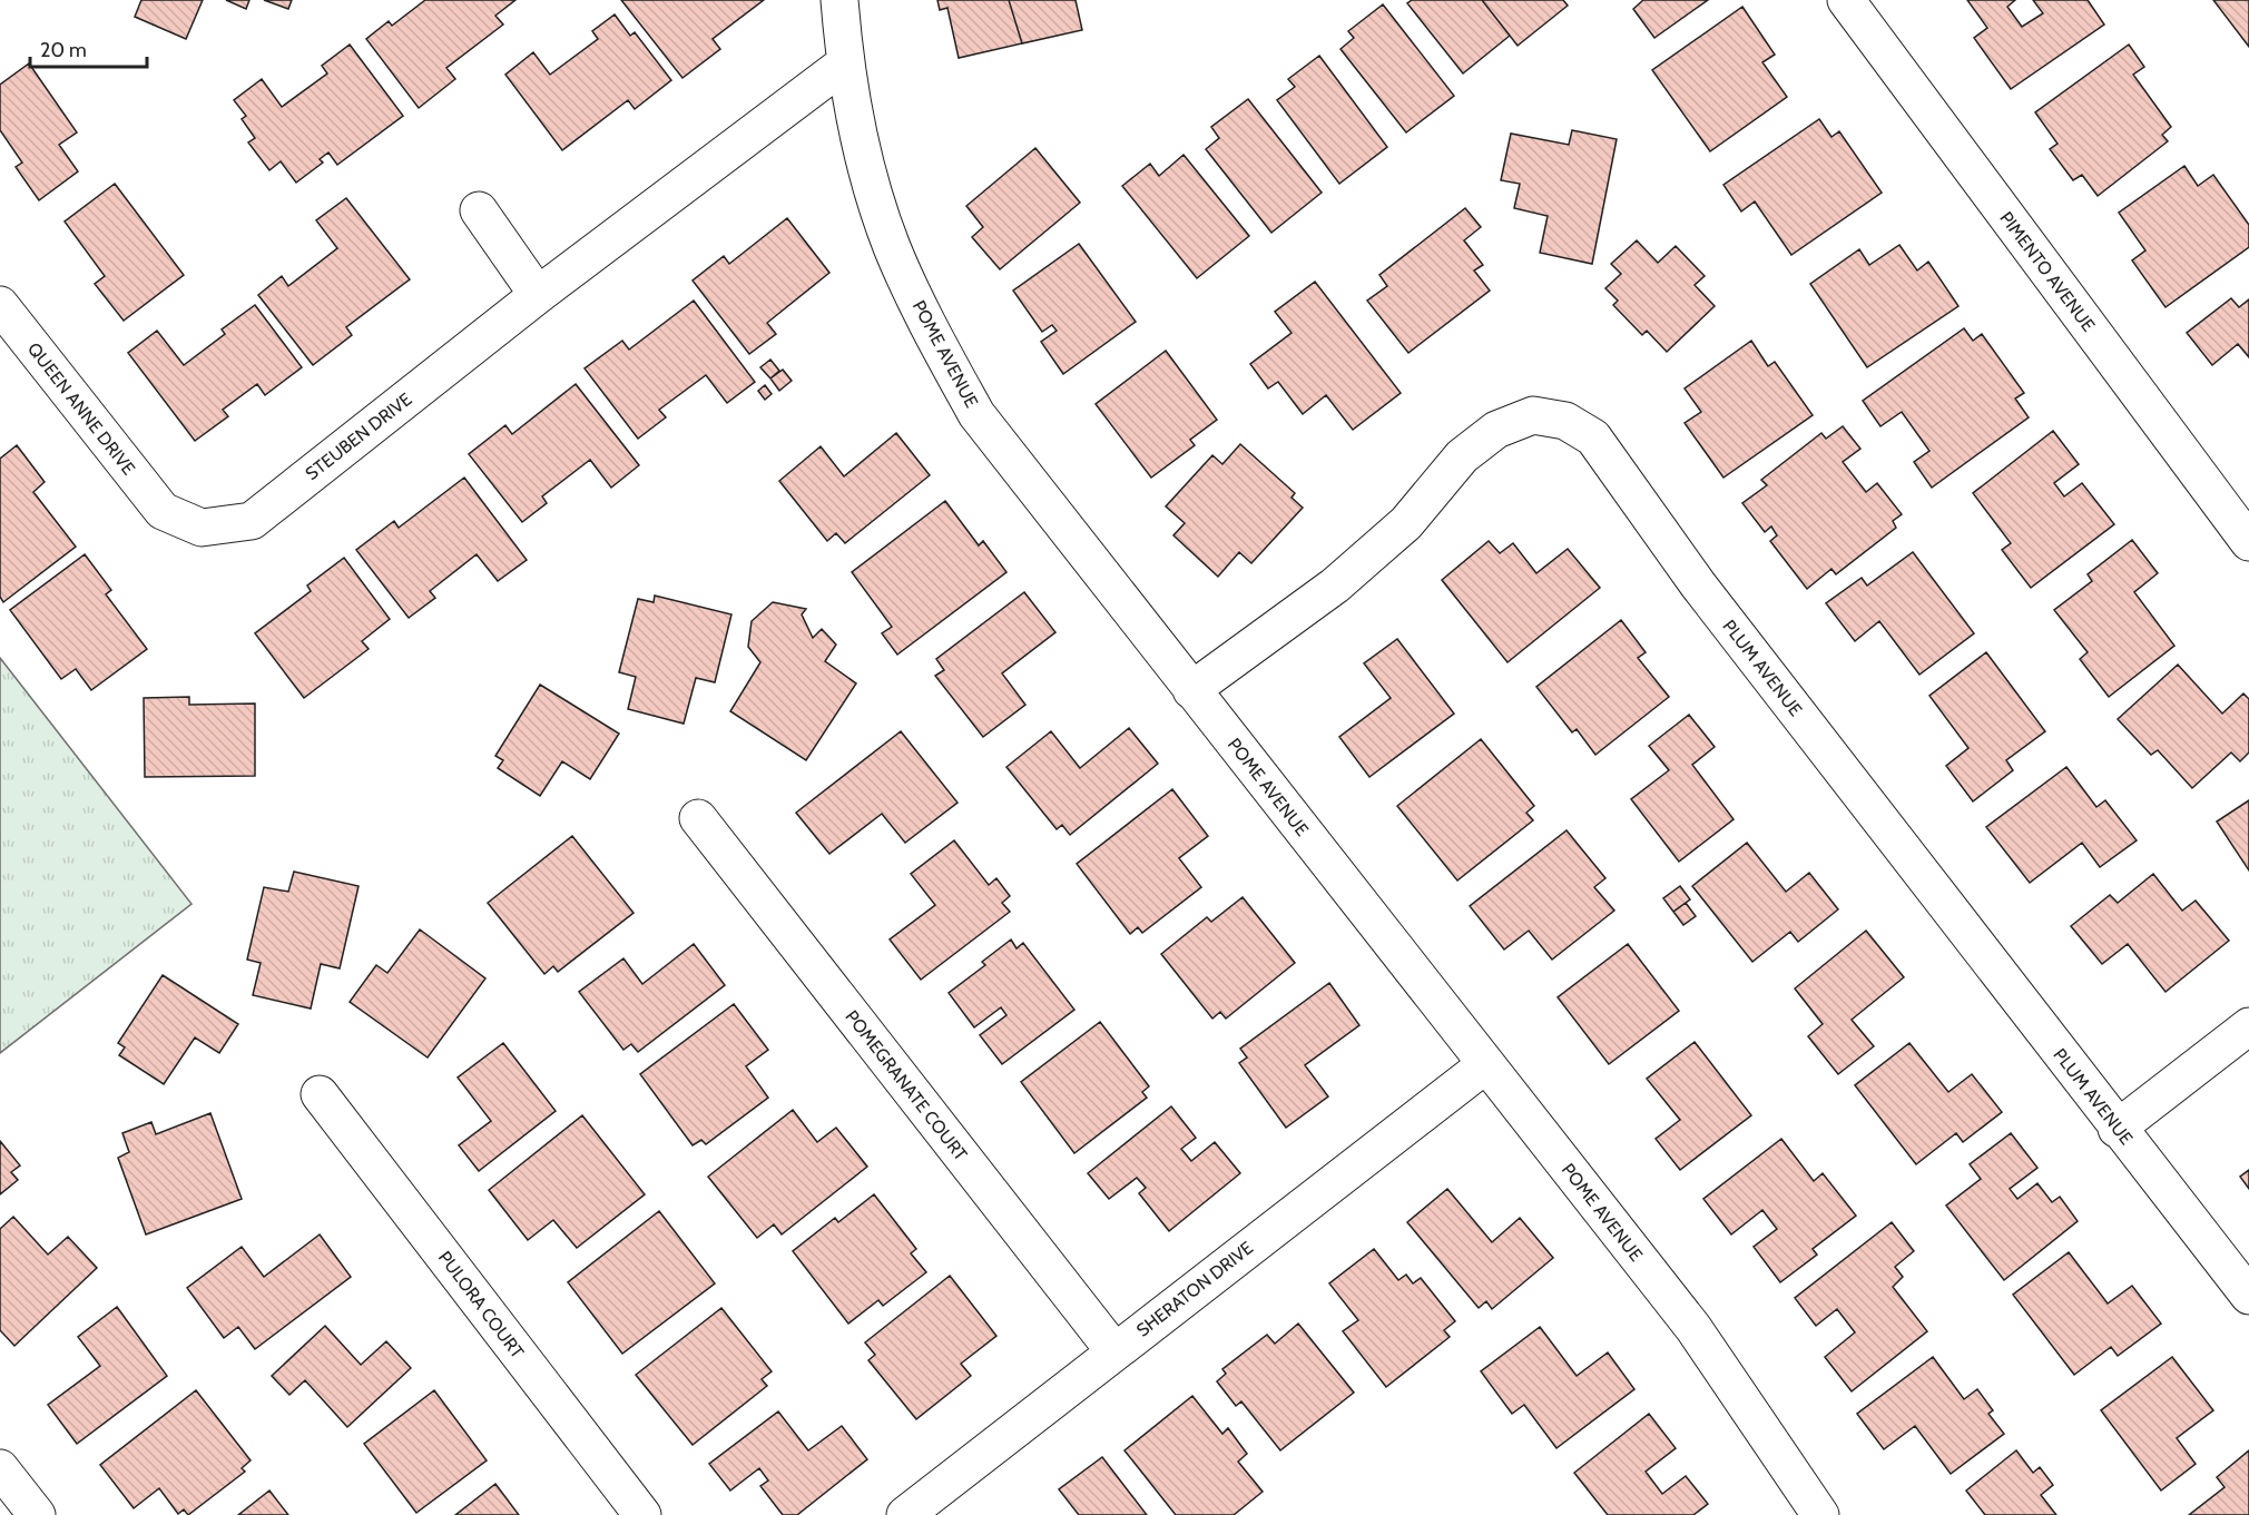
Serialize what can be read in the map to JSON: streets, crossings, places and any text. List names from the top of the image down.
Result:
{
  "streets": {
    "street": [
      "PIMENTO AVENUE",
      "POME AVENUE",
      "QUEEN ANNE DRIVE",
      "STEUBEN DRIVE",
      "PLUM AVENUE",
      "POMEGRANATE COURT",
      "SHERATON DRIVE",
      "PULORA COURT"
    ]
  },
  "crossings": [
    ["POME AVENUE", "STEUBEN DRIVE"],
    ["POME AVENUE", "PLUM AVENUE"],
    ["POME AVENUE", "SHERATON DRIVE"],
    ["QUEEN ANNE DRIVE", "STEUBEN DRIVE"],
    ["POMEGRANATE COURT", "SHERATON DRIVE"]
  ],
  "scale_bar": "20 m"
}
